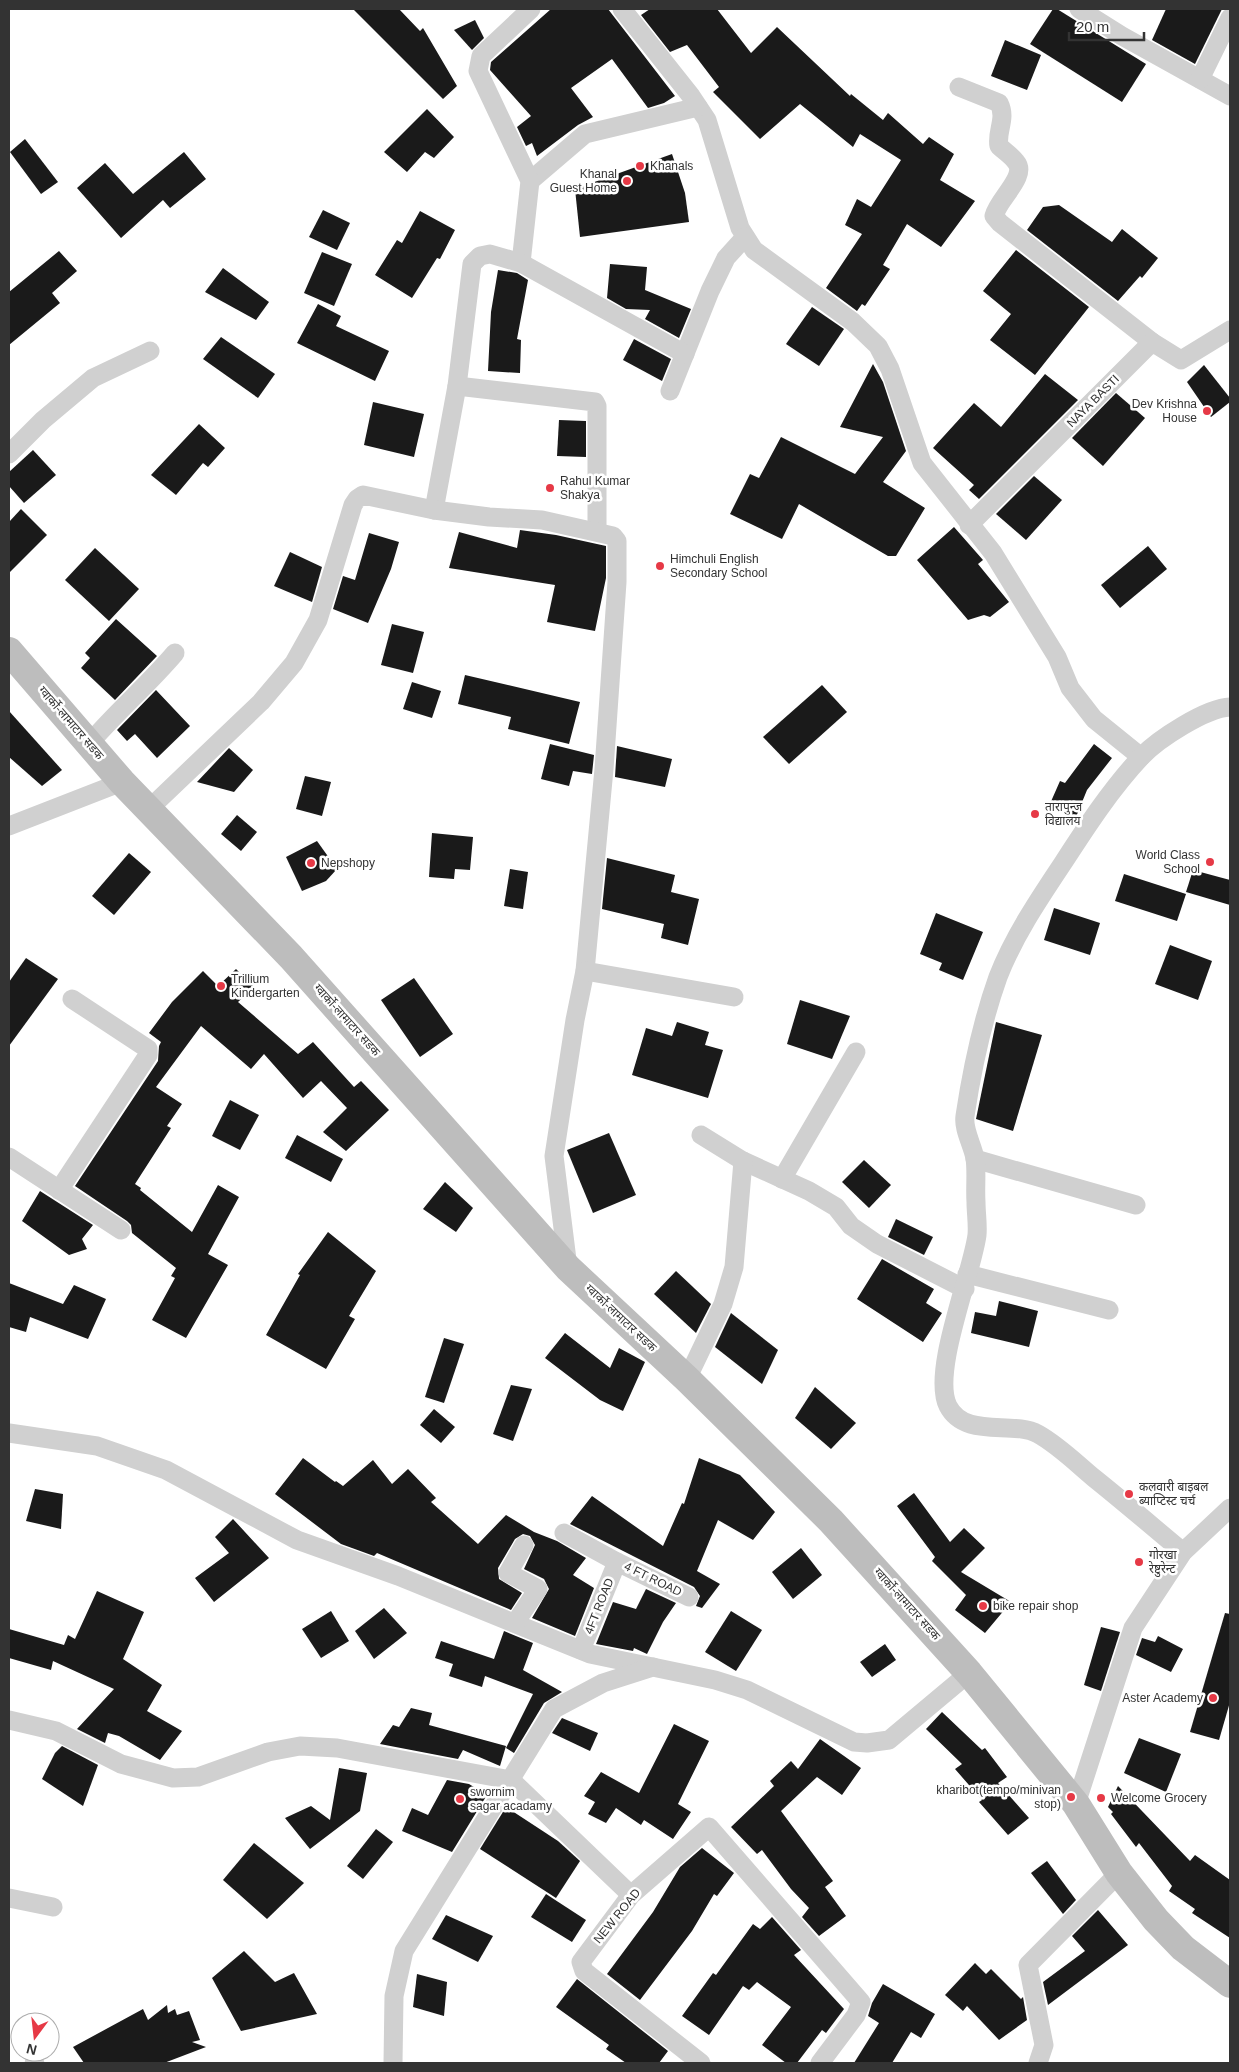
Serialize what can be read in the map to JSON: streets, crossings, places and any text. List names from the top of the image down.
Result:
{
  "streets": {
    "main road": ["ग्वार्को-लामाटार सडक"],
    "street": [
      "NAYA BASTI",
      "4 FT ROAD",
      "4FT ROAD",
      "NEW ROAD"
    ]
  },
  "crossings": [
    ["4 FT ROAD", "4FT ROAD"]
  ],
  "places": [
    "Khanals",
    "Khanal Guest Home",
    "Dev Krishna House",
    "Rahul Kumar Shakya",
    "Himchuli English Secondary School",
    "तारापुन्ज विद्यालय",
    "World Class School",
    "Nepshopy",
    "Trillium Kindergarten",
    "कलवारी बाइबल ब्याप्टिस्ट चर्च",
    "गोरखा रेष्टुरेन्ट",
    "bike repair shop",
    "Aster Academy",
    "kharibot(tempo/minivan stop)",
    "Welcome Grocery",
    "swornim sagar acadamy"
  ],
  "scale_bar": "20 m",
  "north": "bottom"
}
